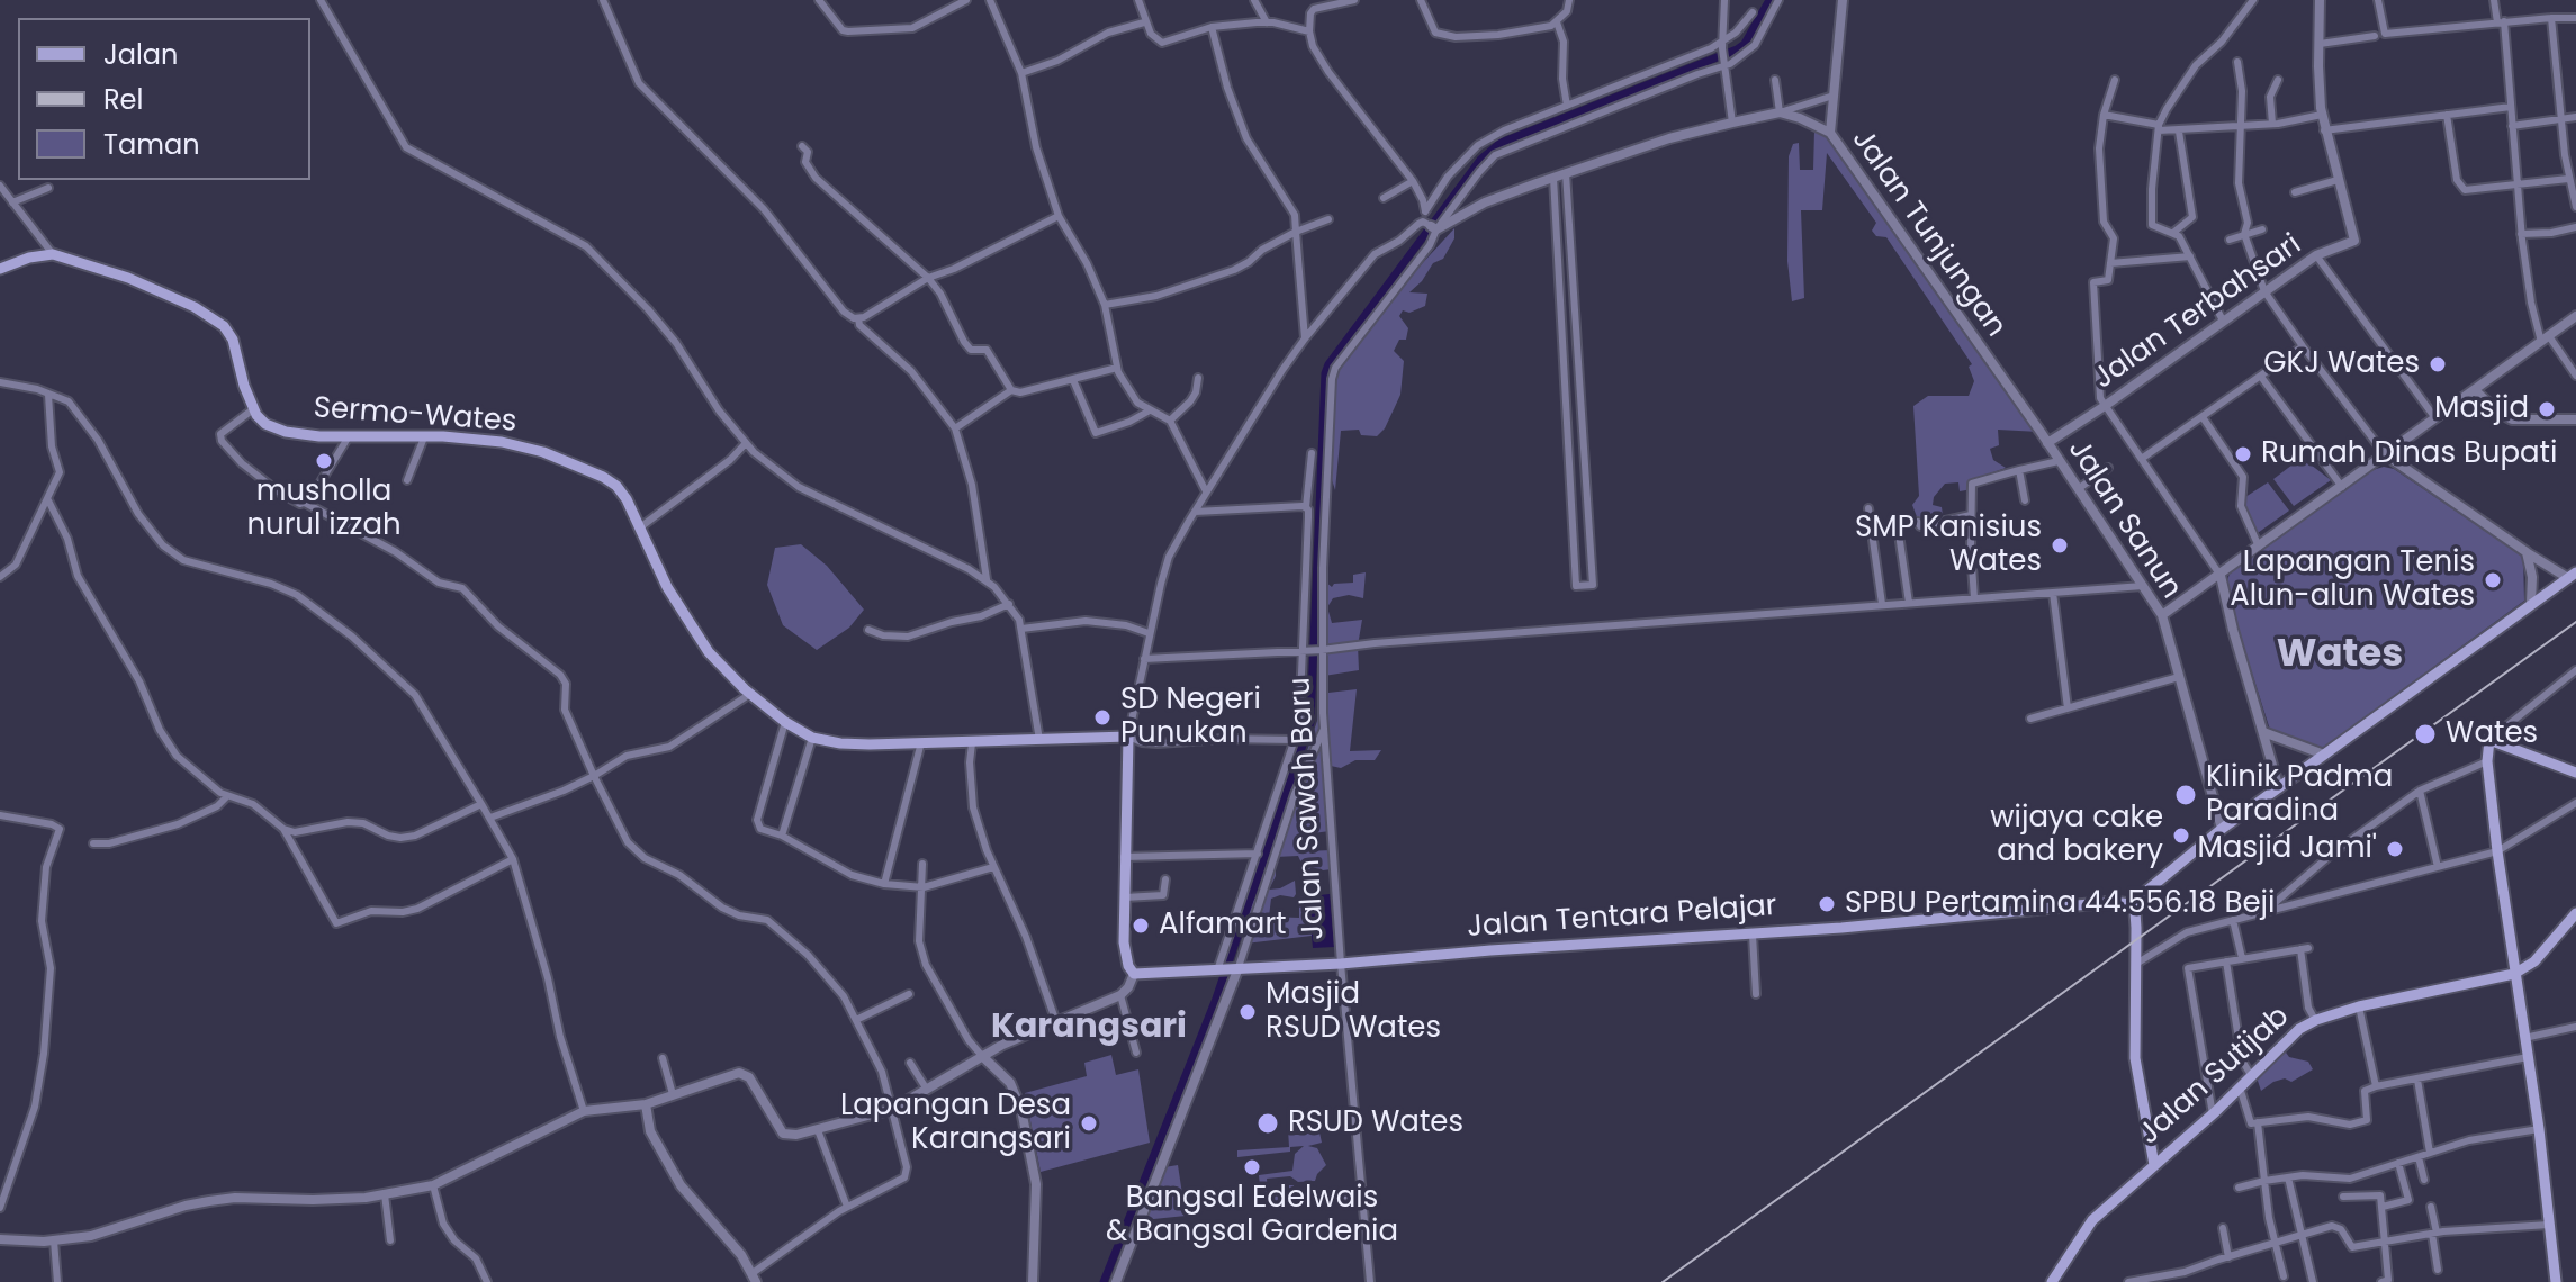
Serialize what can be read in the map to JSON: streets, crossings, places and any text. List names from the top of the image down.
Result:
{
  "streets": {
    "main road": ["Sermo-Wates", "Jalan Tentara Pelajar", "Jalan Sutijab"],
    "street": [
      "Jalan Tunjungan",
      "Jalan Terbahsari",
      "Jalan Sanun",
      "Jalan Sawah Baru"
    ]
  },
  "crossings": [
    ["Jalan Tunjungan", "Jalan Terbahsari"],
    ["Jalan Tunjungan", "Jalan Sanun"],
    ["Jalan Terbahsari", "Jalan Sanun"],
    ["Jalan Sawah Baru", "Jalan Tentara Pelajar"]
  ],
  "districts": ["Wates", "Karangsari"],
  "places": [
    "GKJ Wates",
    "Masjid",
    "Rumah Dinas Bupati",
    "musholla nurul izzah",
    "SMP Kanisius Wates",
    "Lapangan Tenis Alun-alun Wates",
    "SD Negeri Punukan",
    "Wates",
    "Klinik Padma Paradina",
    "wijaya cake and bakery",
    "Masjid Jami'",
    "SPBU Pertamina 44.556.18 Beji",
    "Alfamart",
    "Masjid RSUD Wates",
    "Lapangan Desa Karangsari",
    "RSUD Wates",
    "Bangsal Edelwais & Bangsal Gardenia"
  ],
  "legend": ["Jalan", "Rel", "Taman"]
}
